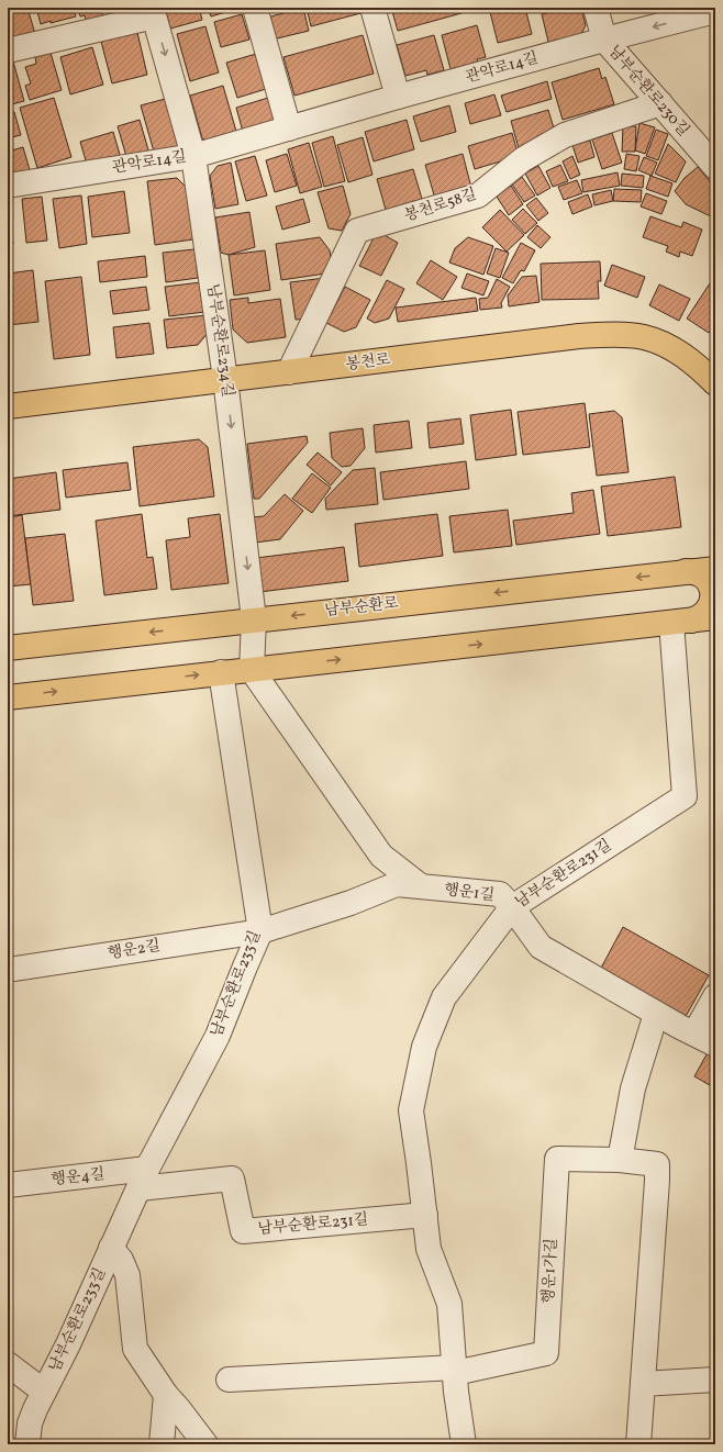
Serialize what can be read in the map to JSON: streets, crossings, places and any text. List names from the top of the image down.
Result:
{
  "streets": {
    "main road": ["봉천로", "남부순환로"],
    "street": [
      "관악로14길",
      "남부순환로230길",
      "봉천로58길",
      "남부순환로234길",
      "남부순환로231길",
      "행운1길",
      "행운2길",
      "남부순환로233길",
      "행운4길",
      "행운1가길"
    ]
  },
  "crossings": [
    ["관악로14길", "남부순환로230길"],
    ["관악로14길", "남부순환로234길"],
    ["남부순환로230길", "봉천로58길"],
    ["봉천로58길", "봉천로"],
    ["남부순환로234길", "봉천로"],
    ["남부순환로234길", "남부순환로"],
    ["남부순환로231길", "행운1길"],
    ["남부순환로231길", "남부순환로233길"],
    ["남부순환로231길", "행운4길"],
    ["남부순환로231길", "행운1가길"],
    ["행운1길", "행운2길"],
    ["행운1길", "남부순환로233길"],
    ["행운2길", "남부순환로233길"],
    ["남부순환로233길", "행운4길"]
  ]
}
